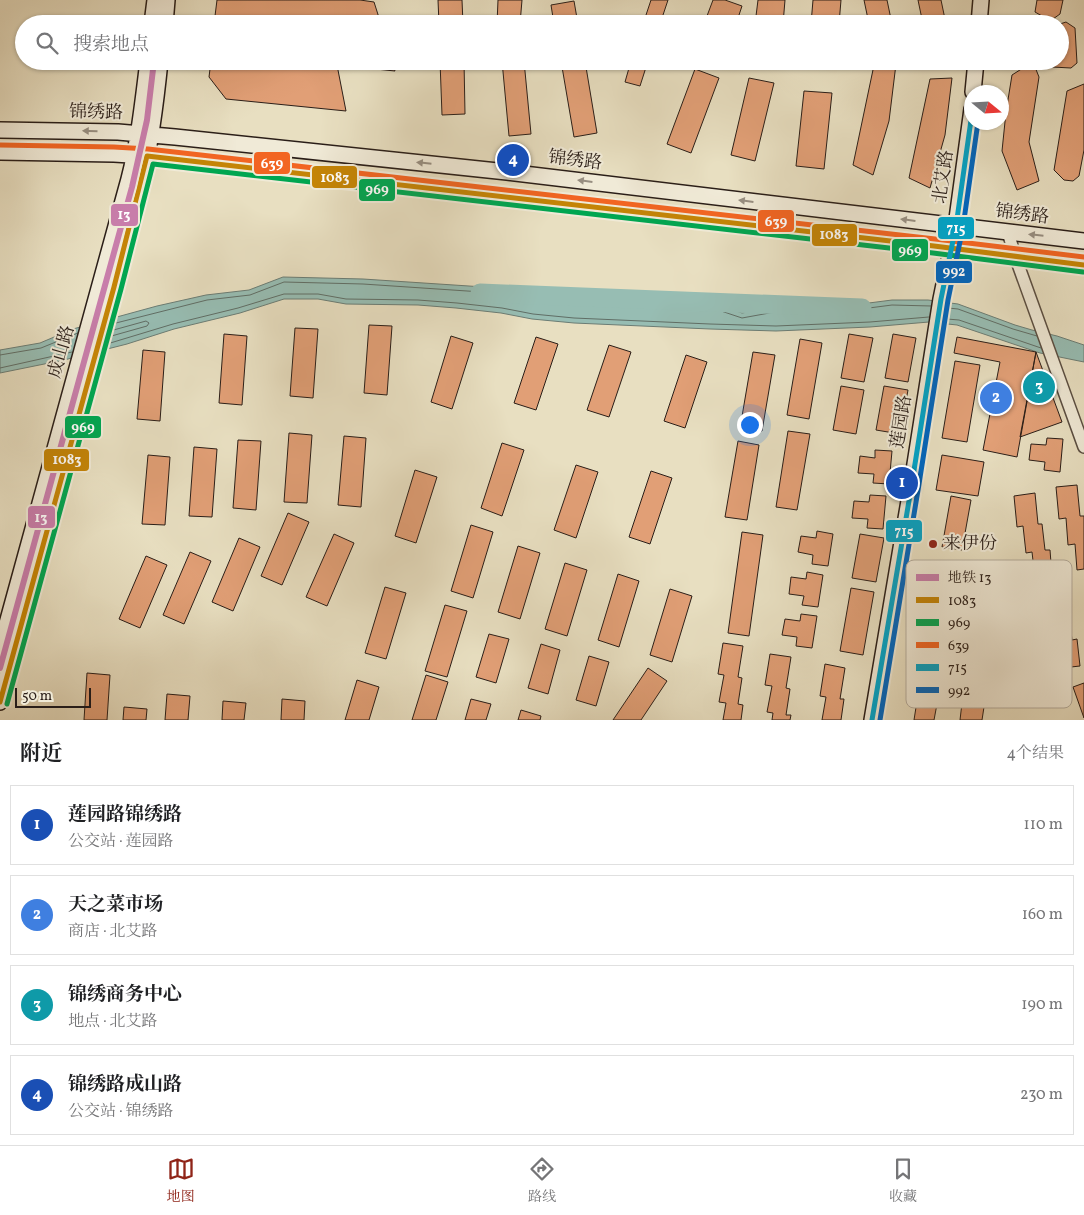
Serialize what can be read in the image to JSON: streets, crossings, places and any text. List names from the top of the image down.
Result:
{
  "streets": {
    "main road": [
      "锦绣路",
      "北艾路",
      "成山路",
      "莲园路"
    ]
  },
  "crossings": [
    ["锦绣路", "北艾路"],
    ["锦绣路", "成山路"],
    ["北艾路", "莲园路"]
  ],
  "places": ["来伊份"],
  "lines": [
    "metro line 13",
    "transit line 715",
    "transit line 992",
    "transit line 639",
    "transit line 1083",
    "transit line 969"
  ],
  "legend": [
    "地铁 13",
    "1083",
    "969",
    "639",
    "715",
    "992"
  ],
  "scale_bar": "50 m",
  "north": "right",
  "page": {
    "search": "搜索地点",
    "pins": [
      "4",
      "3",
      "2",
      "1"
    ],
    "scale": "50 m",
    "heading": ["附近", "4个结果"],
    "list": [
      {
        "mark": "1",
        "name": "莲园路锦绣路",
        "note": "公交站 · 莲园路",
        "value": "110 m"
      },
      {
        "mark": "2",
        "name": "天之菜市场",
        "note": "商店 · 北艾路",
        "value": "160 m"
      },
      {
        "mark": "3",
        "name": "锦绣商务中心",
        "note": "地点 · 北艾路",
        "value": "190 m"
      },
      {
        "mark": "4",
        "name": "锦绣路成山路",
        "note": "公交站 · 锦绣路",
        "value": "230 m"
      }
    ],
    "nav": ["地图", "路线", "收藏"]
  }
}
